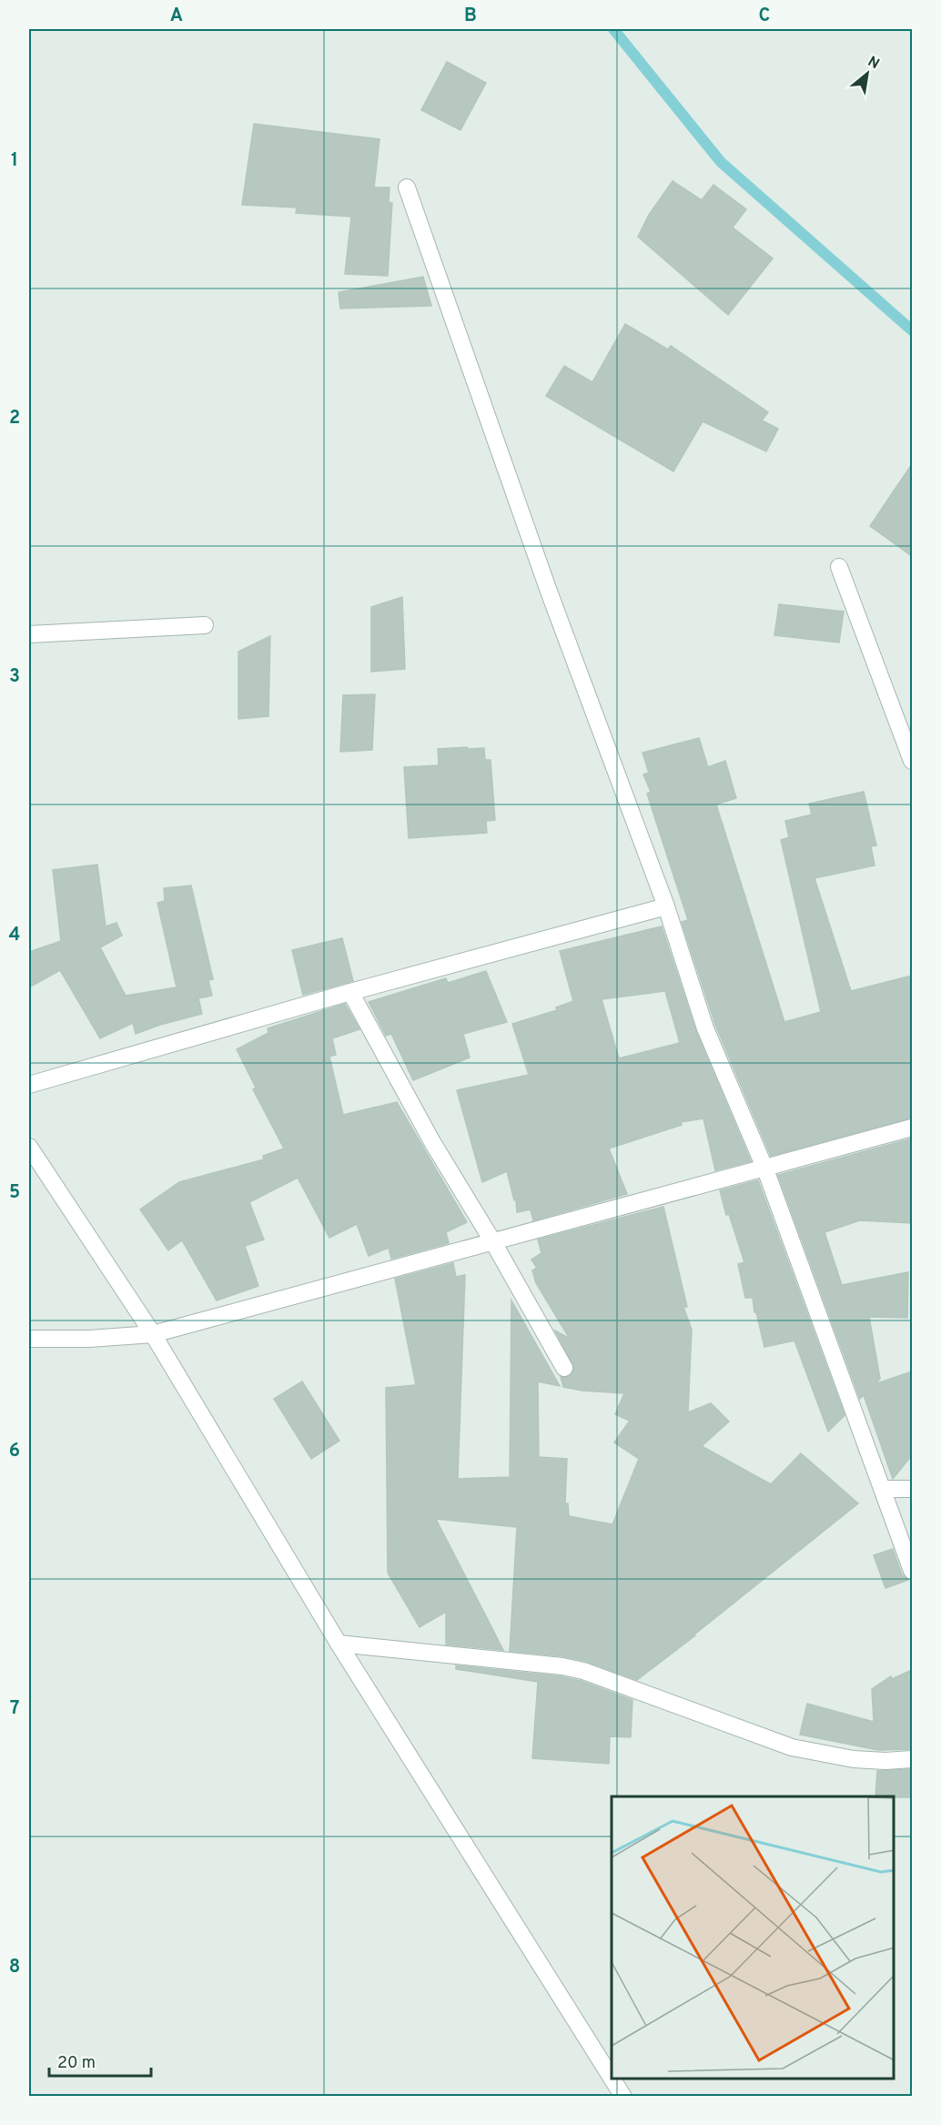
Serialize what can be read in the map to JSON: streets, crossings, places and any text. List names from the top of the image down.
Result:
{
  "scale_bar": "20 m",
  "north": "top right",
  "grid": {
    "columns": ["A", "B", "C"],
    "rows": [
      "1",
      "2",
      "3",
      "4",
      "5",
      "6",
      "7",
      "8"
    ]
  }
}
